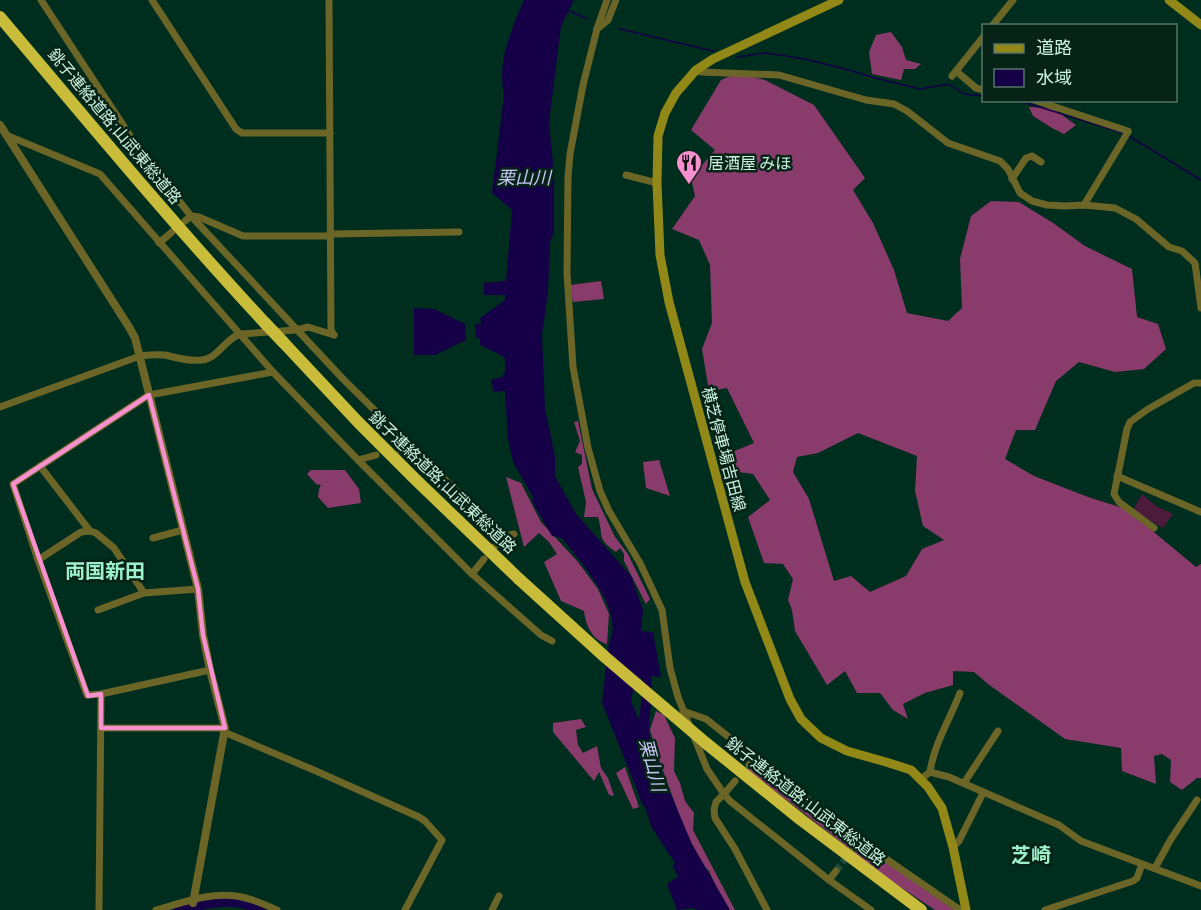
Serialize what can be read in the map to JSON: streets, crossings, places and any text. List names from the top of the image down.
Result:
{
  "streets": {
    "highway": ["銚子連絡道路;山武東総道路"],
    "main road": ["横芝停車場吉田線"]
  },
  "districts": ["両国新田", "芝崎"],
  "water": ["栗山川"],
  "places": {
    "restaurant": ["居酒屋 みほ"]
  },
  "legend": ["道路", "水域"]
}
